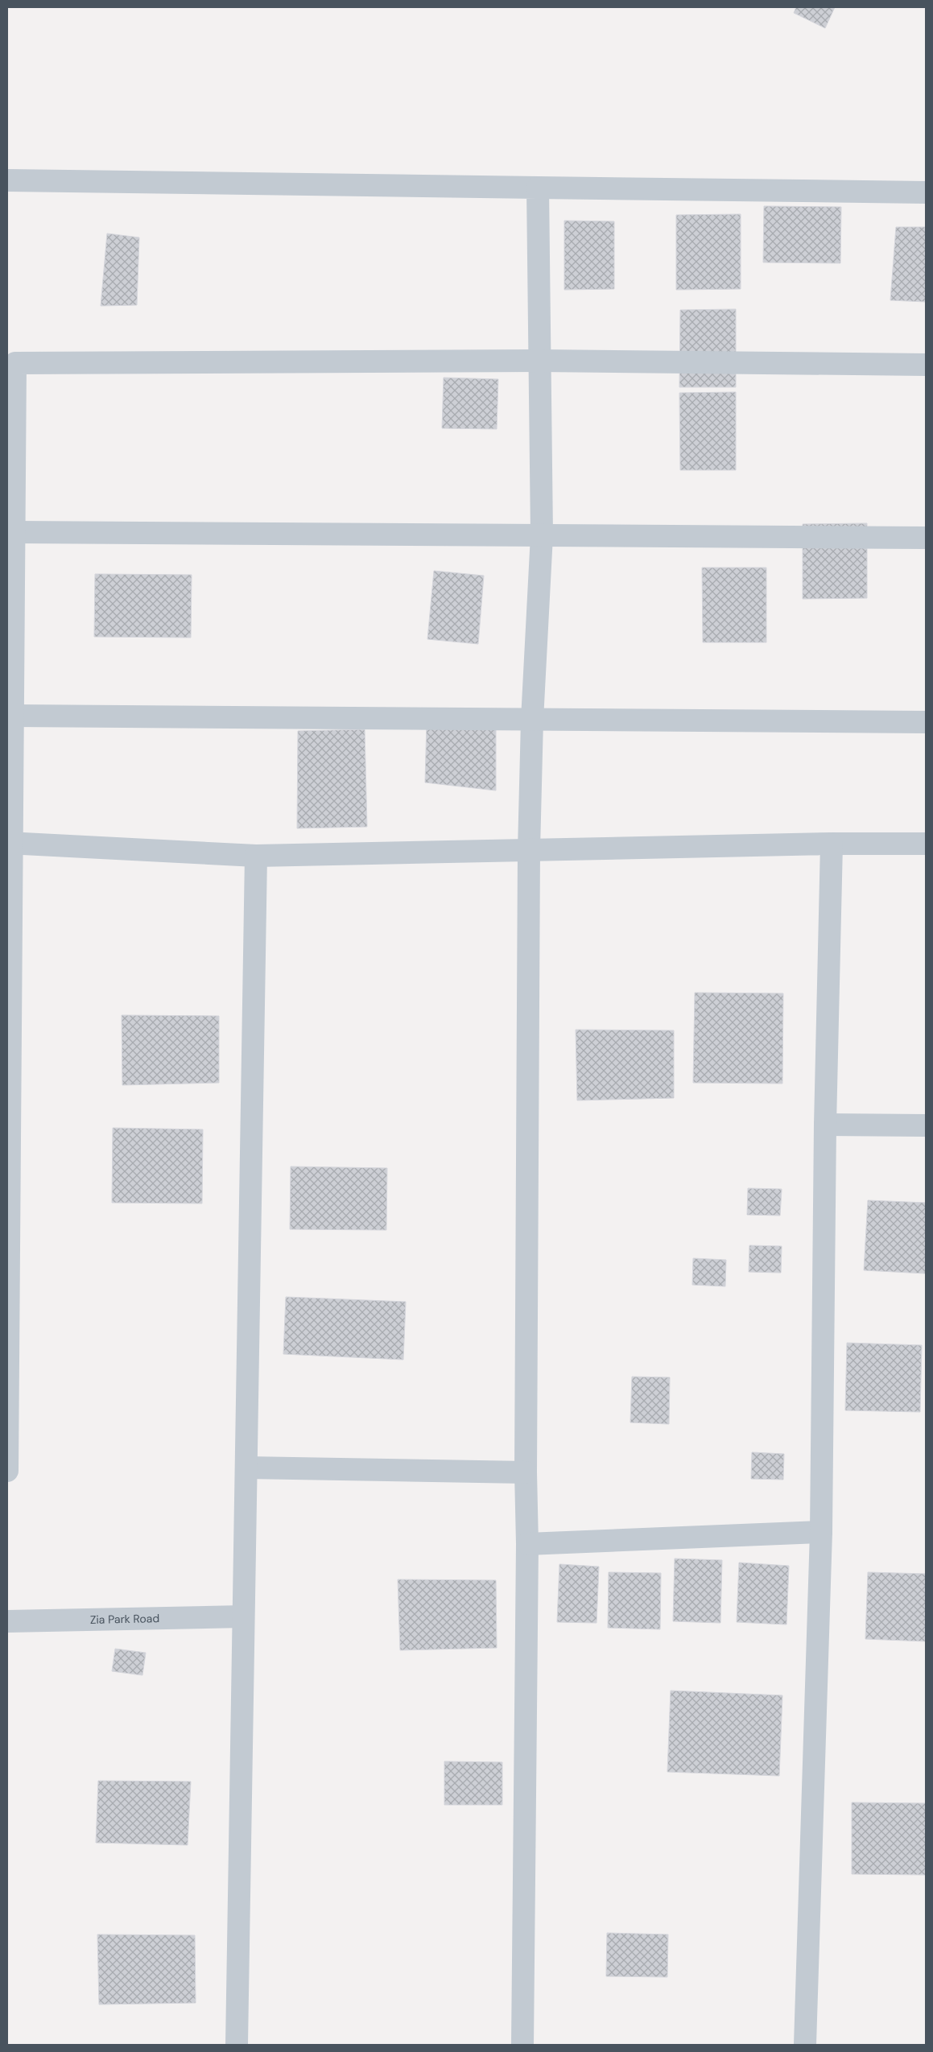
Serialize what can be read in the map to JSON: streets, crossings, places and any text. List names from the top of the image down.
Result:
{
  "streets": {
    "street": ["Zia Park Road"]
  }
}
